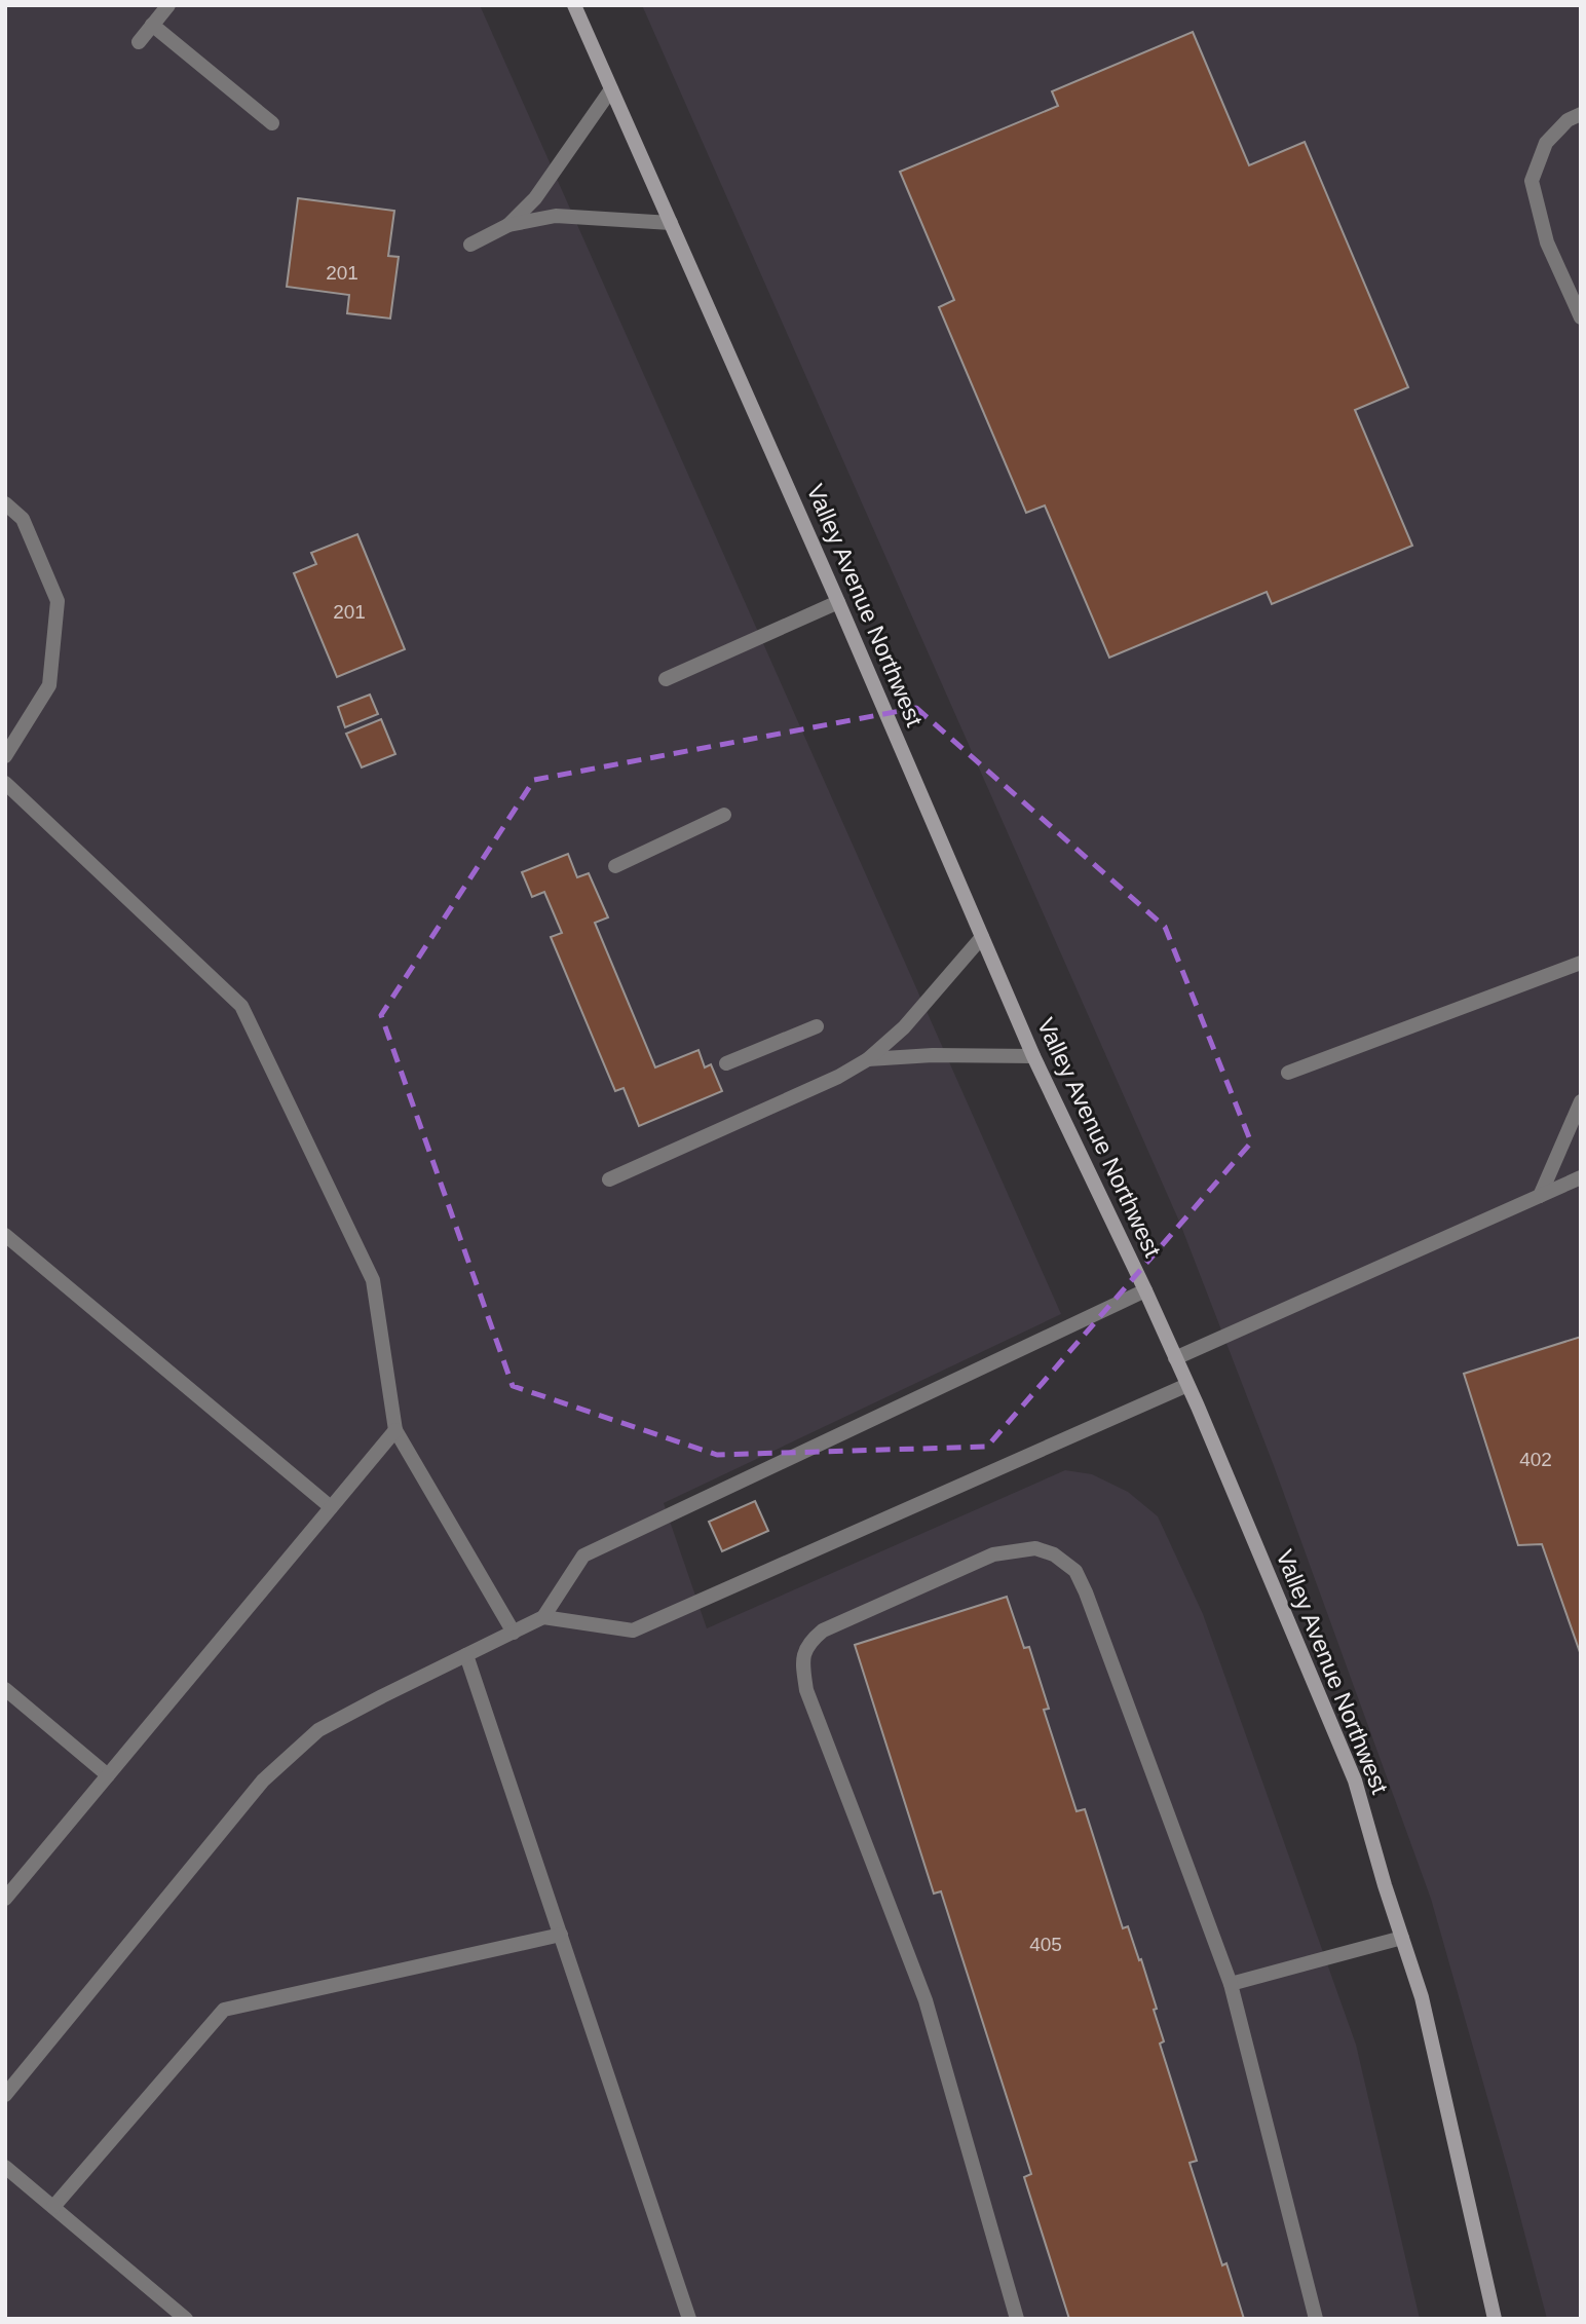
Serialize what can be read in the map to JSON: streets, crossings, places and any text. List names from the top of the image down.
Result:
{
  "streets": {
    "main road": ["Valley Avenue Northwest"]
  },
  "house_numbers": [
    "201",
    "201",
    "402",
    "405"
  ]
}
